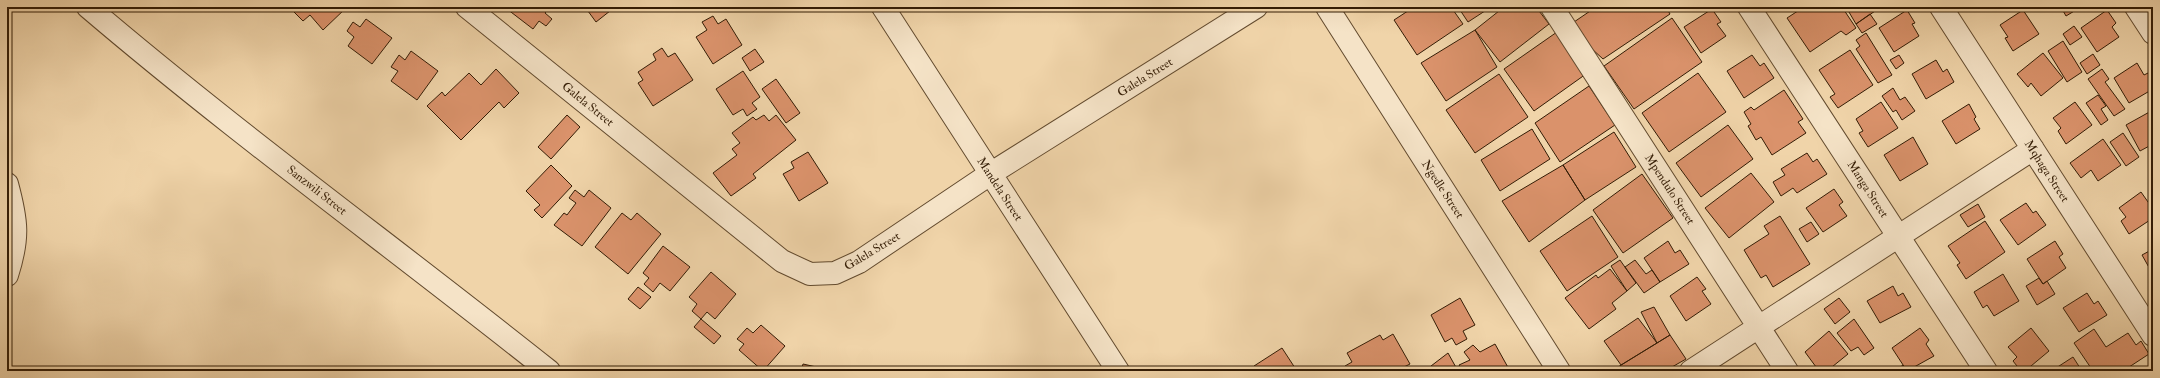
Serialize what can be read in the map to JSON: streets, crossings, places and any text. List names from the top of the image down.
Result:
{
  "streets": {
    "street": [
      "Galela Street",
      "Mqhaga Street",
      "Mandela Street",
      "Ngedle Street",
      "Mpendulo Street",
      "Manga Street",
      "Sanzwili Street"
    ]
  },
  "crossings": [
    ["Galela Street", "Mandela Street"]
  ]
}
